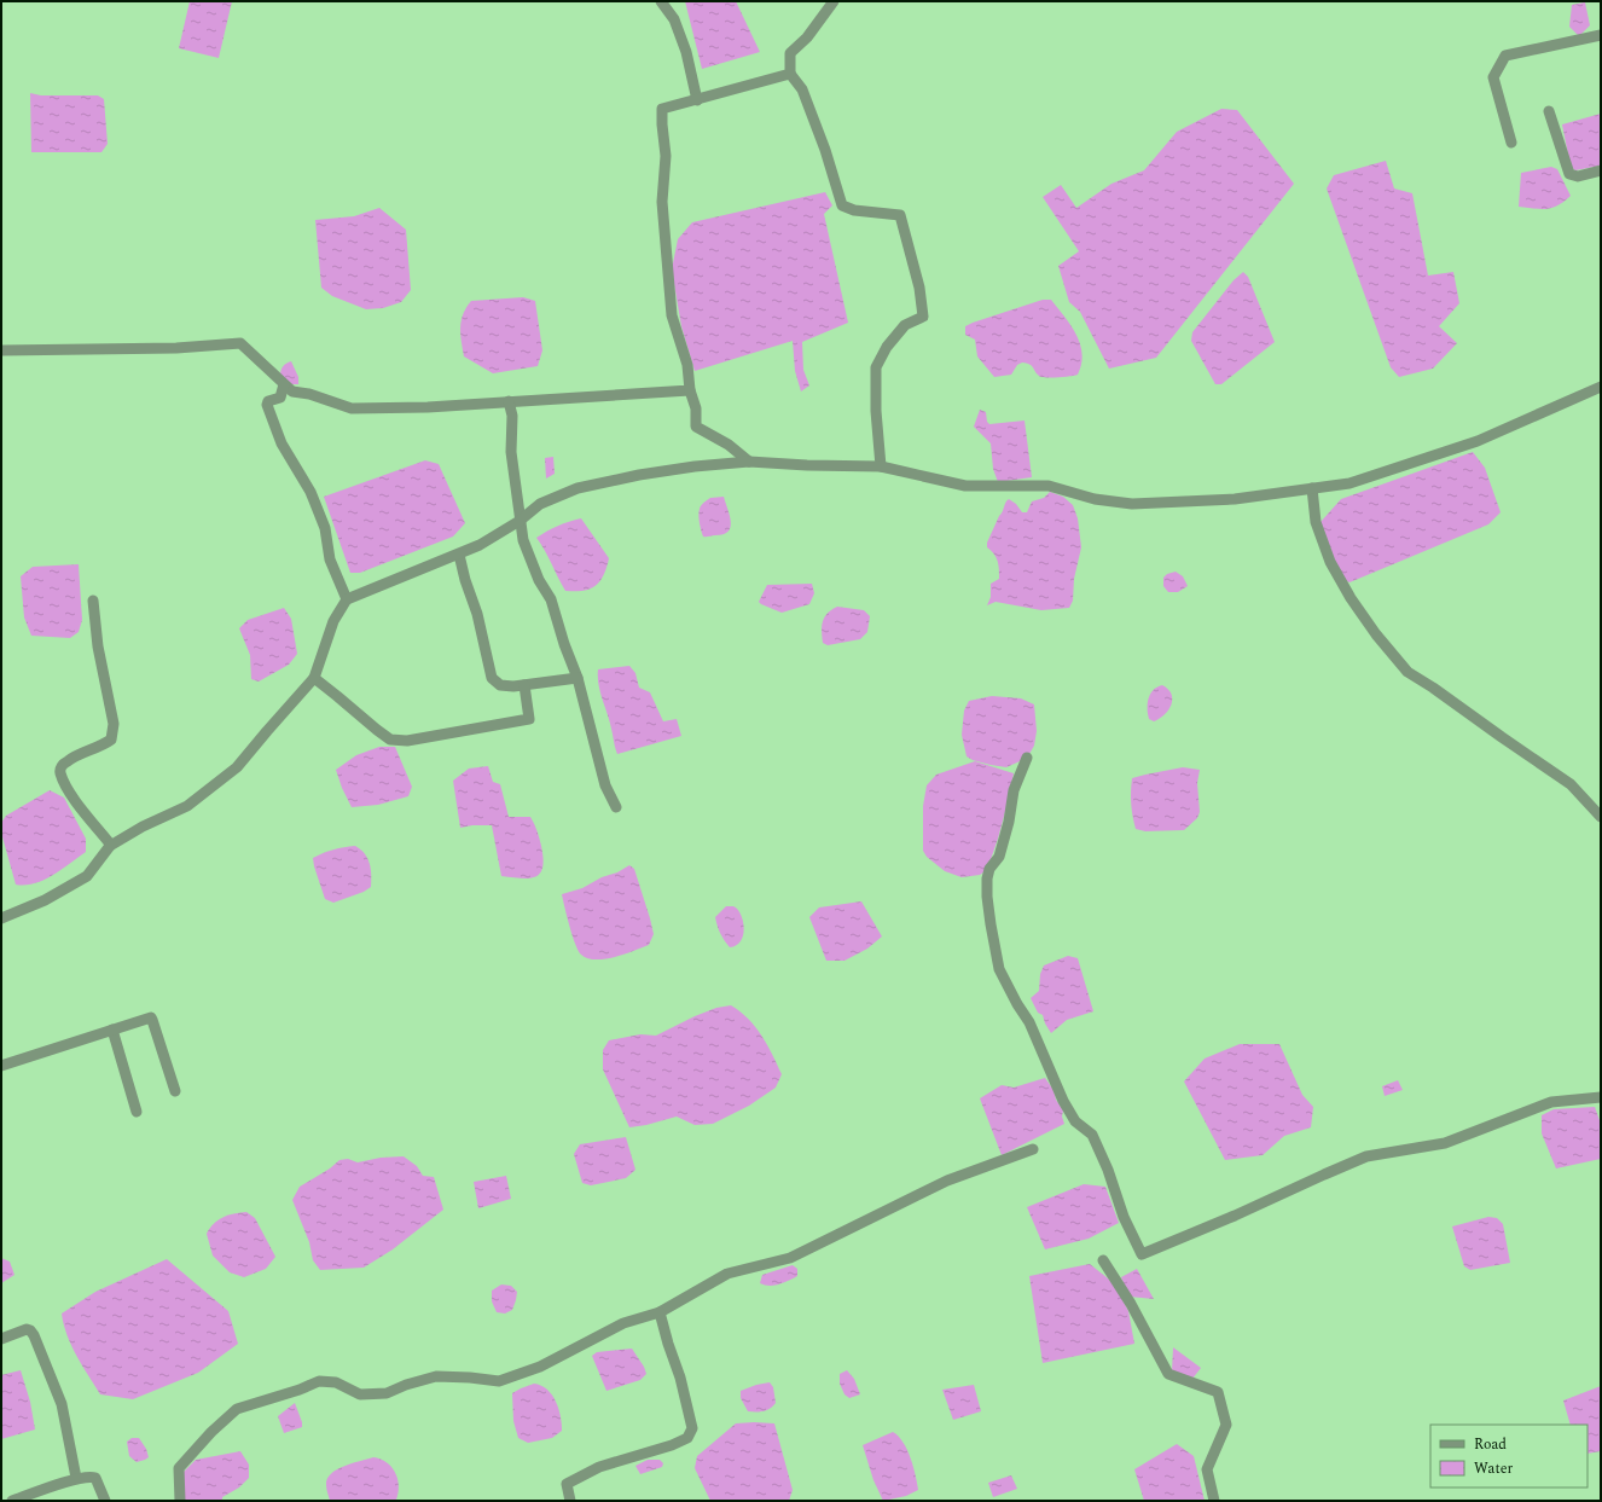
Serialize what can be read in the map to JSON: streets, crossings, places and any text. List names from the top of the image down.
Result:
{
  "legend": ["Road", "Water"]
}
